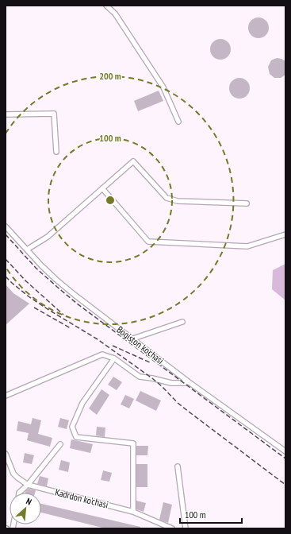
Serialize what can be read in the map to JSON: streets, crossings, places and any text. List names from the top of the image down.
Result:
{
  "streets": {
    "street": ["Bogiston ko'chasi", "Kadrdon ko'chasi"]
  },
  "scale_bar": "100 m",
  "north": "top right",
  "rings": ["200 m", "100 m"]
}
